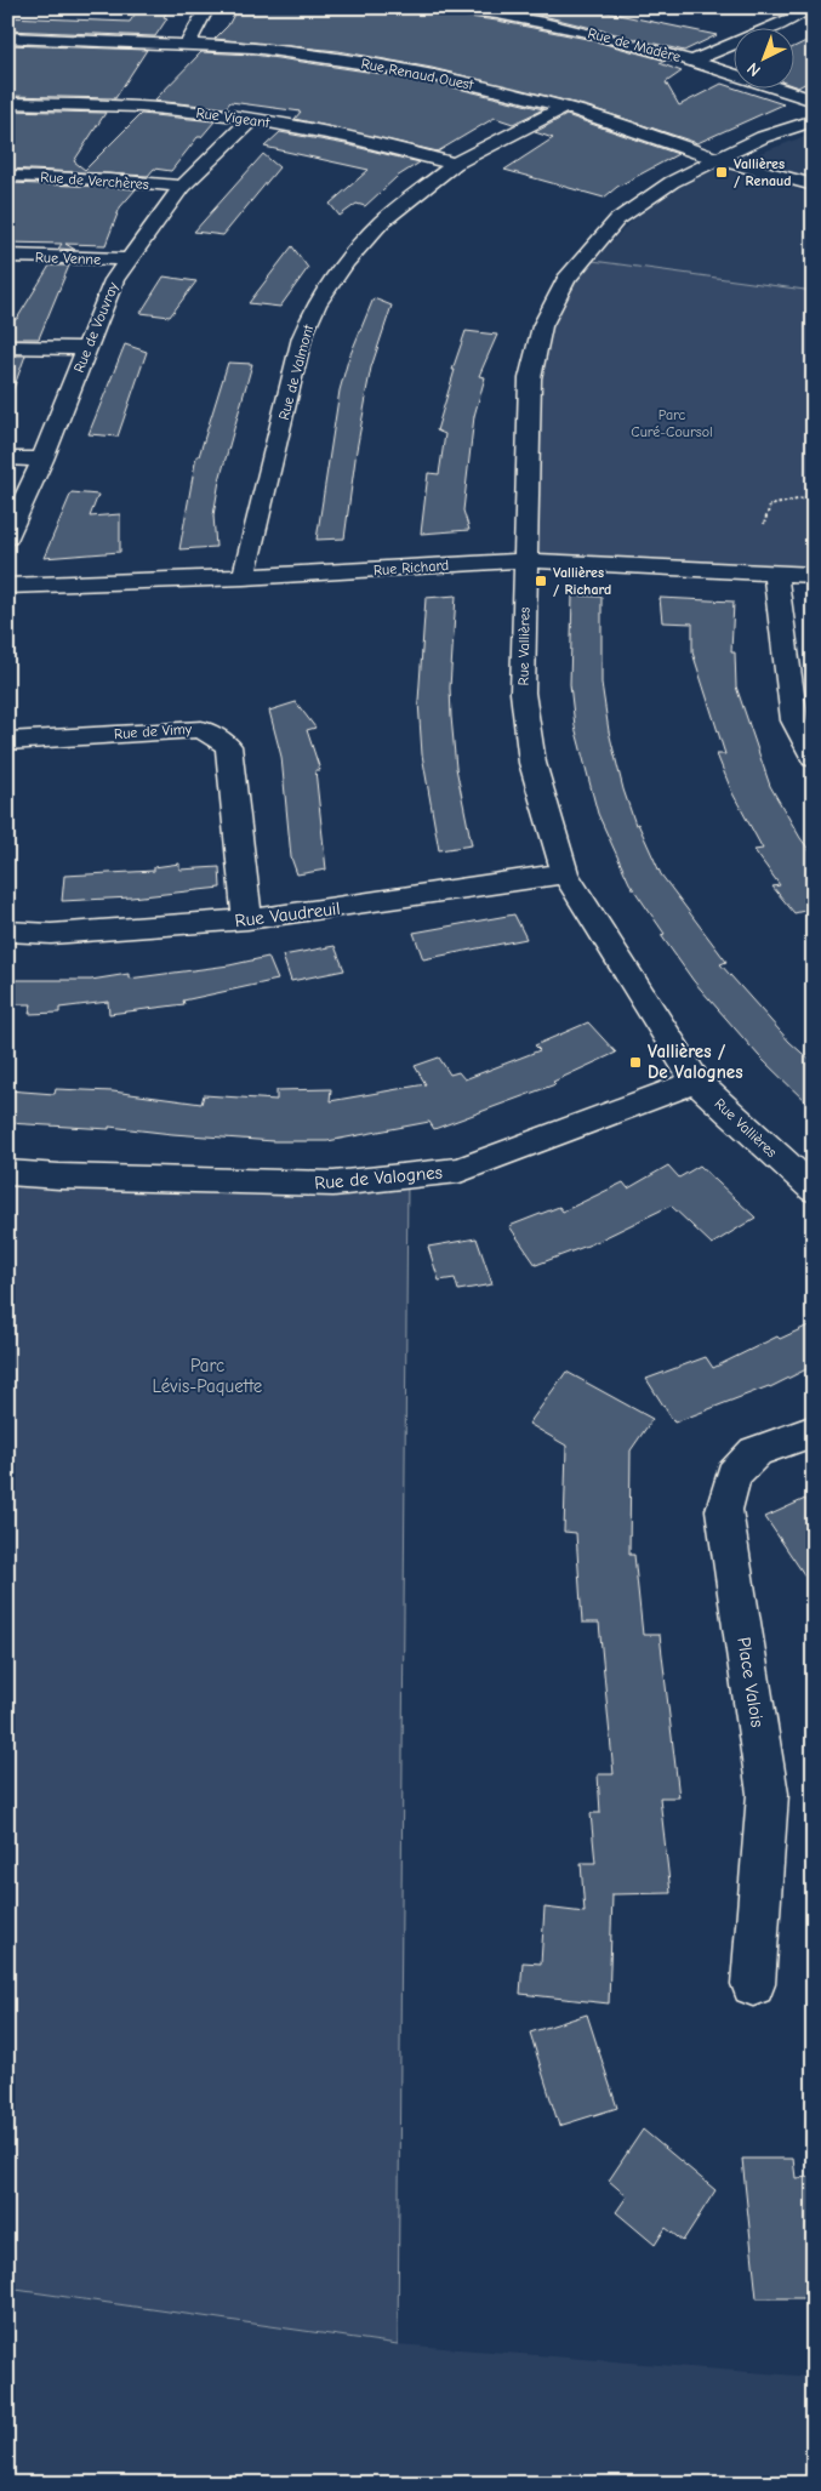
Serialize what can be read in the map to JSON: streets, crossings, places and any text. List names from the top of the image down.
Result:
{
  "streets": {
    "street": [
      "Rue de Madère",
      "Rue Renaud Ouest",
      "Rue Vigeant",
      "Rue de Verchères",
      "Rue Venne",
      "Rue de Vouvray",
      "Rue de Valmont",
      "Rue Richard",
      "Rue Vallières",
      "Rue de Vimy",
      "Rue Vaudreuil",
      "Rue de Valognes",
      "Place Valois"
    ]
  },
  "crossings": [
    ["Rue Renaud Ouest", "Rue de Valmont"],
    ["Rue Renaud Ouest", "Rue Vallières"],
    ["Rue Vigeant", "Rue de Vouvray"],
    ["Rue Vigeant", "Rue de Valmont"],
    ["Rue de Verchères", "Rue de Vouvray"],
    ["Rue Venne", "Rue de Vouvray"],
    ["Rue de Valmont", "Rue Richard"],
    ["Rue Richard", "Rue Vallières"],
    ["Rue Vallières", "Rue Vaudreuil"],
    ["Rue Vallières", "Rue de Valognes"],
    ["Rue de Vimy", "Rue Vaudreuil"]
  ],
  "parks": ["Parc Curé-Coursol", "Parc Lévis-Paquette"],
  "places": {
    "transit": ["Vallières / Renaud", "Vallières / Richard", "Vallières / De Valognes"]
  },
  "north": "bottom left"
}
